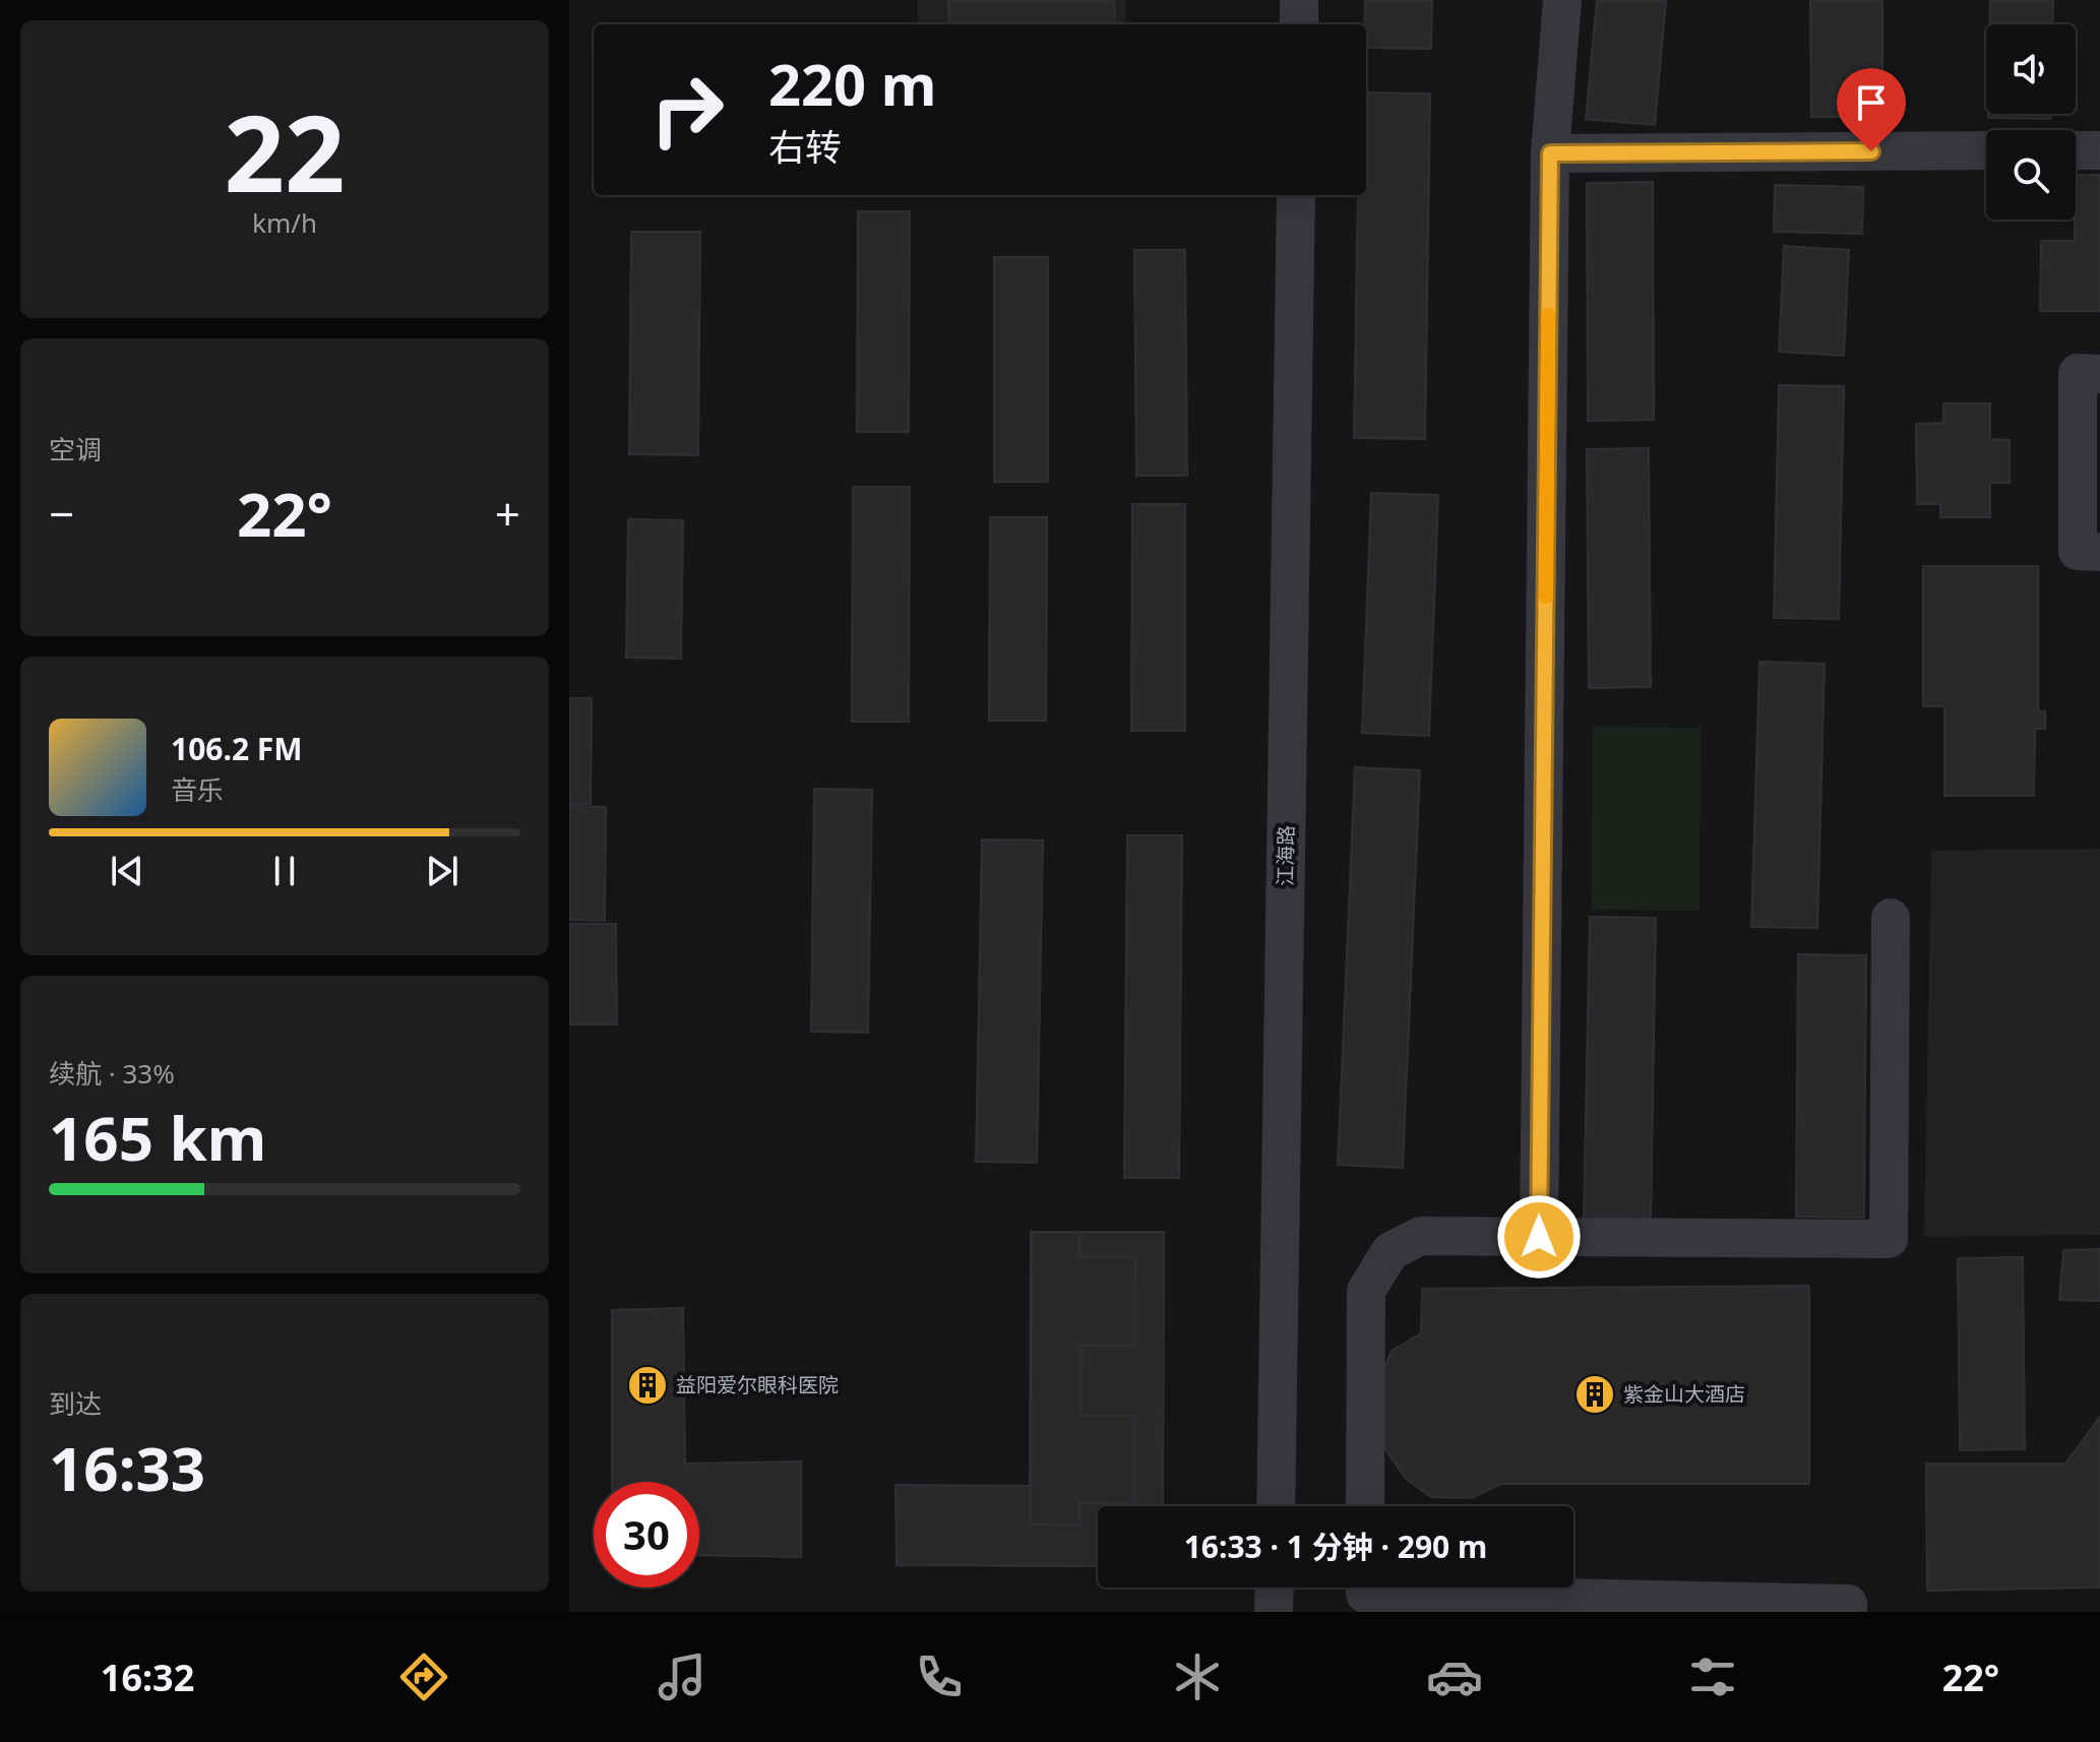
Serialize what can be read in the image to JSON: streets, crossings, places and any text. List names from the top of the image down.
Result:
{
  "streets": {
    "street": ["江海路"]
  },
  "places": {
    "building": ["益阳爱尔眼科医院", "紫金山大酒店"]
  },
  "page": {
    "tile": [
      ["22", "km/h"],
      "空调",
      ["续航 · 33%", "165 km"],
      ["到达", "16:33"]
    ],
    "turn": ["220 m", "右转"],
    "heat": ["−", "22°", "+"],
    "song": ["106.2 FM", "音乐"],
    "limit": "30",
    "trip": "16:33 · 1 分钟 · 290 m",
    "tabs": ["16:32", "22°"]
  }
}
